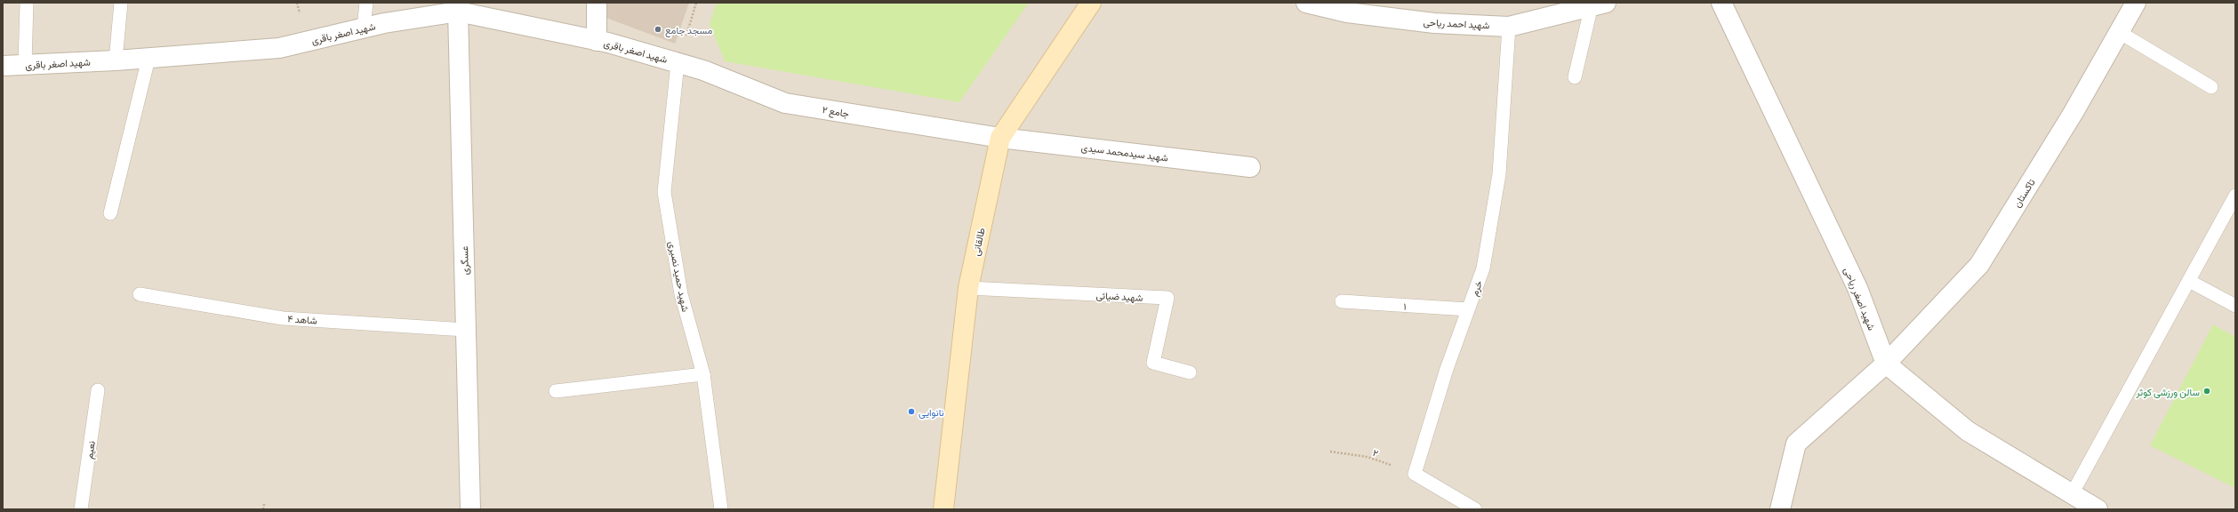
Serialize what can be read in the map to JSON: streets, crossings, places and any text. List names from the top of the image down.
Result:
{
  "streets": {
    "street": [
      "شهید احمد ریاحی",
      "شهید اصغر باقری",
      "جامع ۲",
      "شهید سیدمحمد سیدی",
      "تاکستان",
      "طالقانی",
      "عسگری",
      "شهید اصغر ریاحی"
    ],
    "lane": [
      "شهید حمید نصیری",
      "خرم",
      "شهید ضیائی",
      "۱",
      "شاهد ۴",
      "نعیم"
    ],
    "path": ["۲"]
  },
  "crossings": [
    ["شهید احمد ریاحی", "خرم"],
    ["شهید اصغر باقری", "جامع ۲"],
    ["شهید اصغر باقری", "عسگری"],
    ["شهید اصغر باقری", "شهید حمید نصیری"],
    ["جامع ۲", "شهید سیدمحمد سیدی"],
    ["جامع ۲", "طالقانی"],
    ["جامع ۲", "شهید حمید نصیری"],
    ["شهید سیدمحمد سیدی", "طالقانی"],
    ["تاکستان", "شهید اصغر ریاحی"],
    ["طالقانی", "شهید ضیائی"],
    ["عسگری", "شاهد ۴"],
    ["خرم", "۱"],
    ["خرم", "۲"]
  ],
  "places": ["مسجد جامع", "سالن ورزشی کوثر", "نانوایی"]
}
